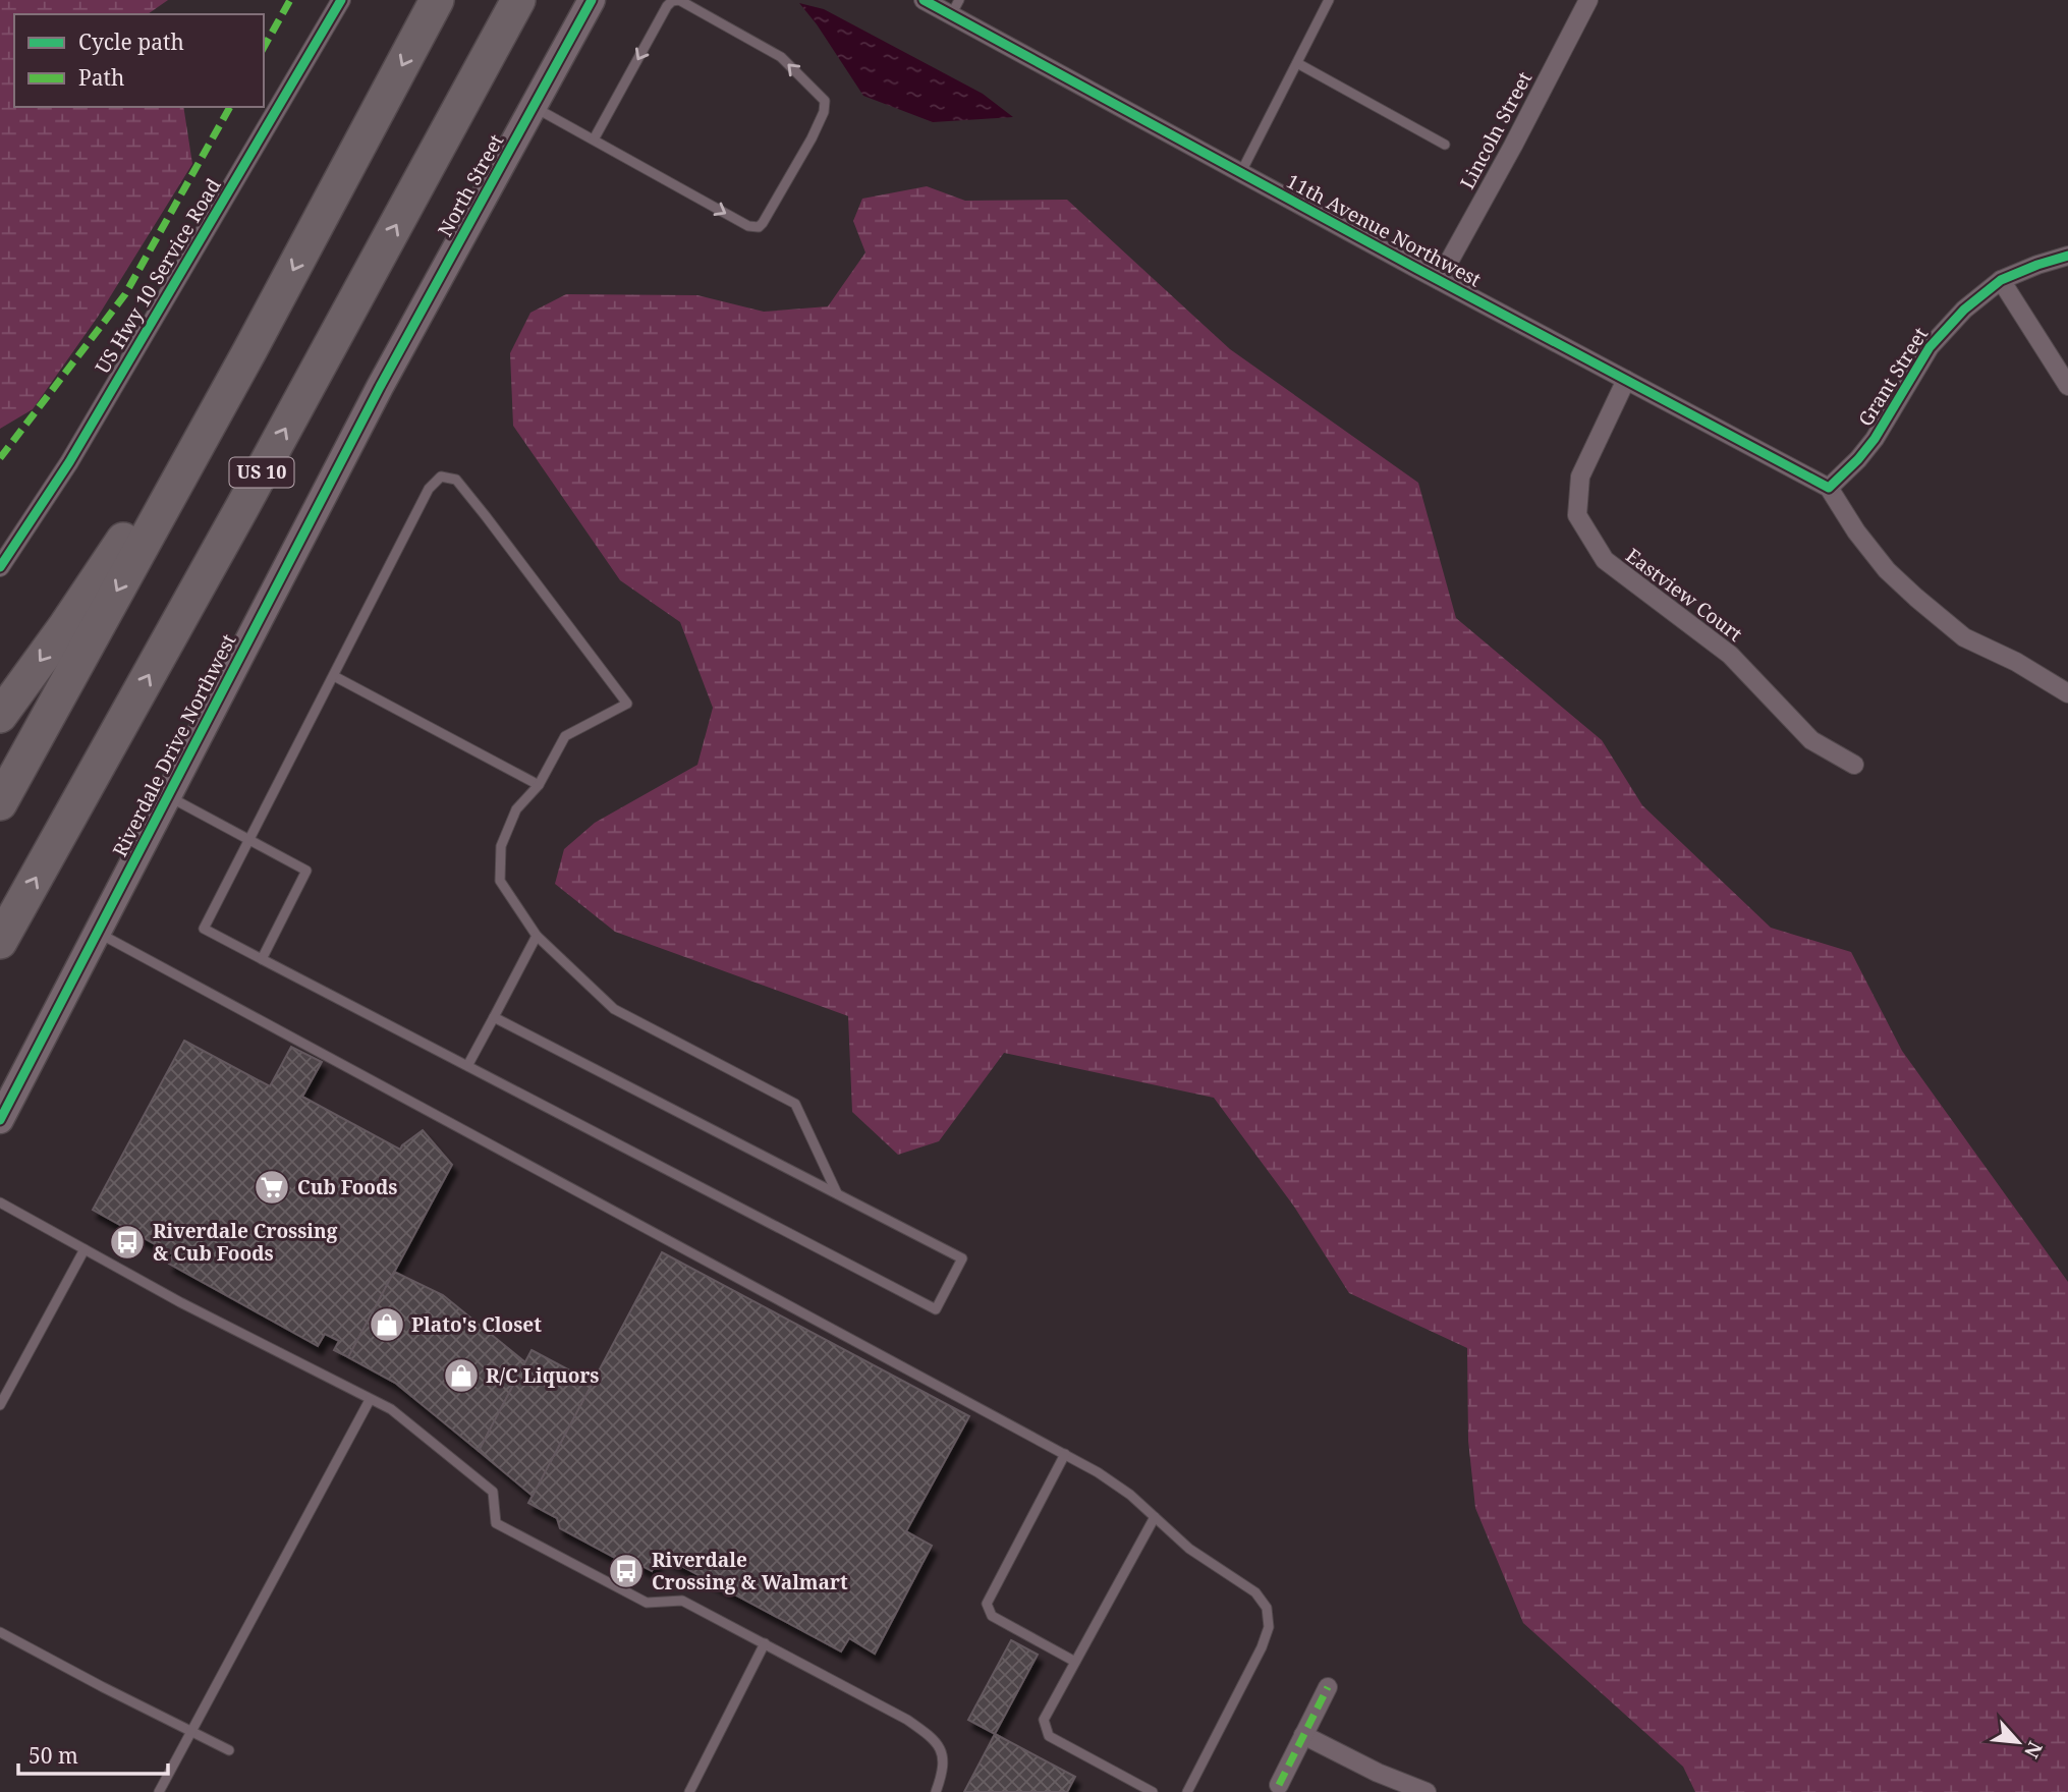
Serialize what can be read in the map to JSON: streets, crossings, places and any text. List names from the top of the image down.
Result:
{
  "streets": {
    "highway": ["US 10"],
    "street": [
      "Lincoln Street",
      "North Street",
      "11th Avenue Northwest",
      "US Hwy 10 Service Road",
      "Grant Street",
      "Eastview Court",
      "Riverdale Drive Northwest"
    ]
  },
  "crossings": [
    ["Lincoln Street", "11th Avenue Northwest"],
    ["North Street", "Riverdale Drive Northwest"],
    ["11th Avenue Northwest", "Grant Street"],
    ["11th Avenue Northwest", "Eastview Court"]
  ],
  "places": {
    "supermarket": ["Cub Foods"],
    "bus stop": ["Riverdale Crossing & Cub Foods", "Riverdale Crossing & Walmart"],
    "shop": ["Plato's Closet", "R/C Liquors"]
  },
  "legend": ["Cycle path", "Path"],
  "scale_bar": "50 m",
  "north": "bottom right"
}
